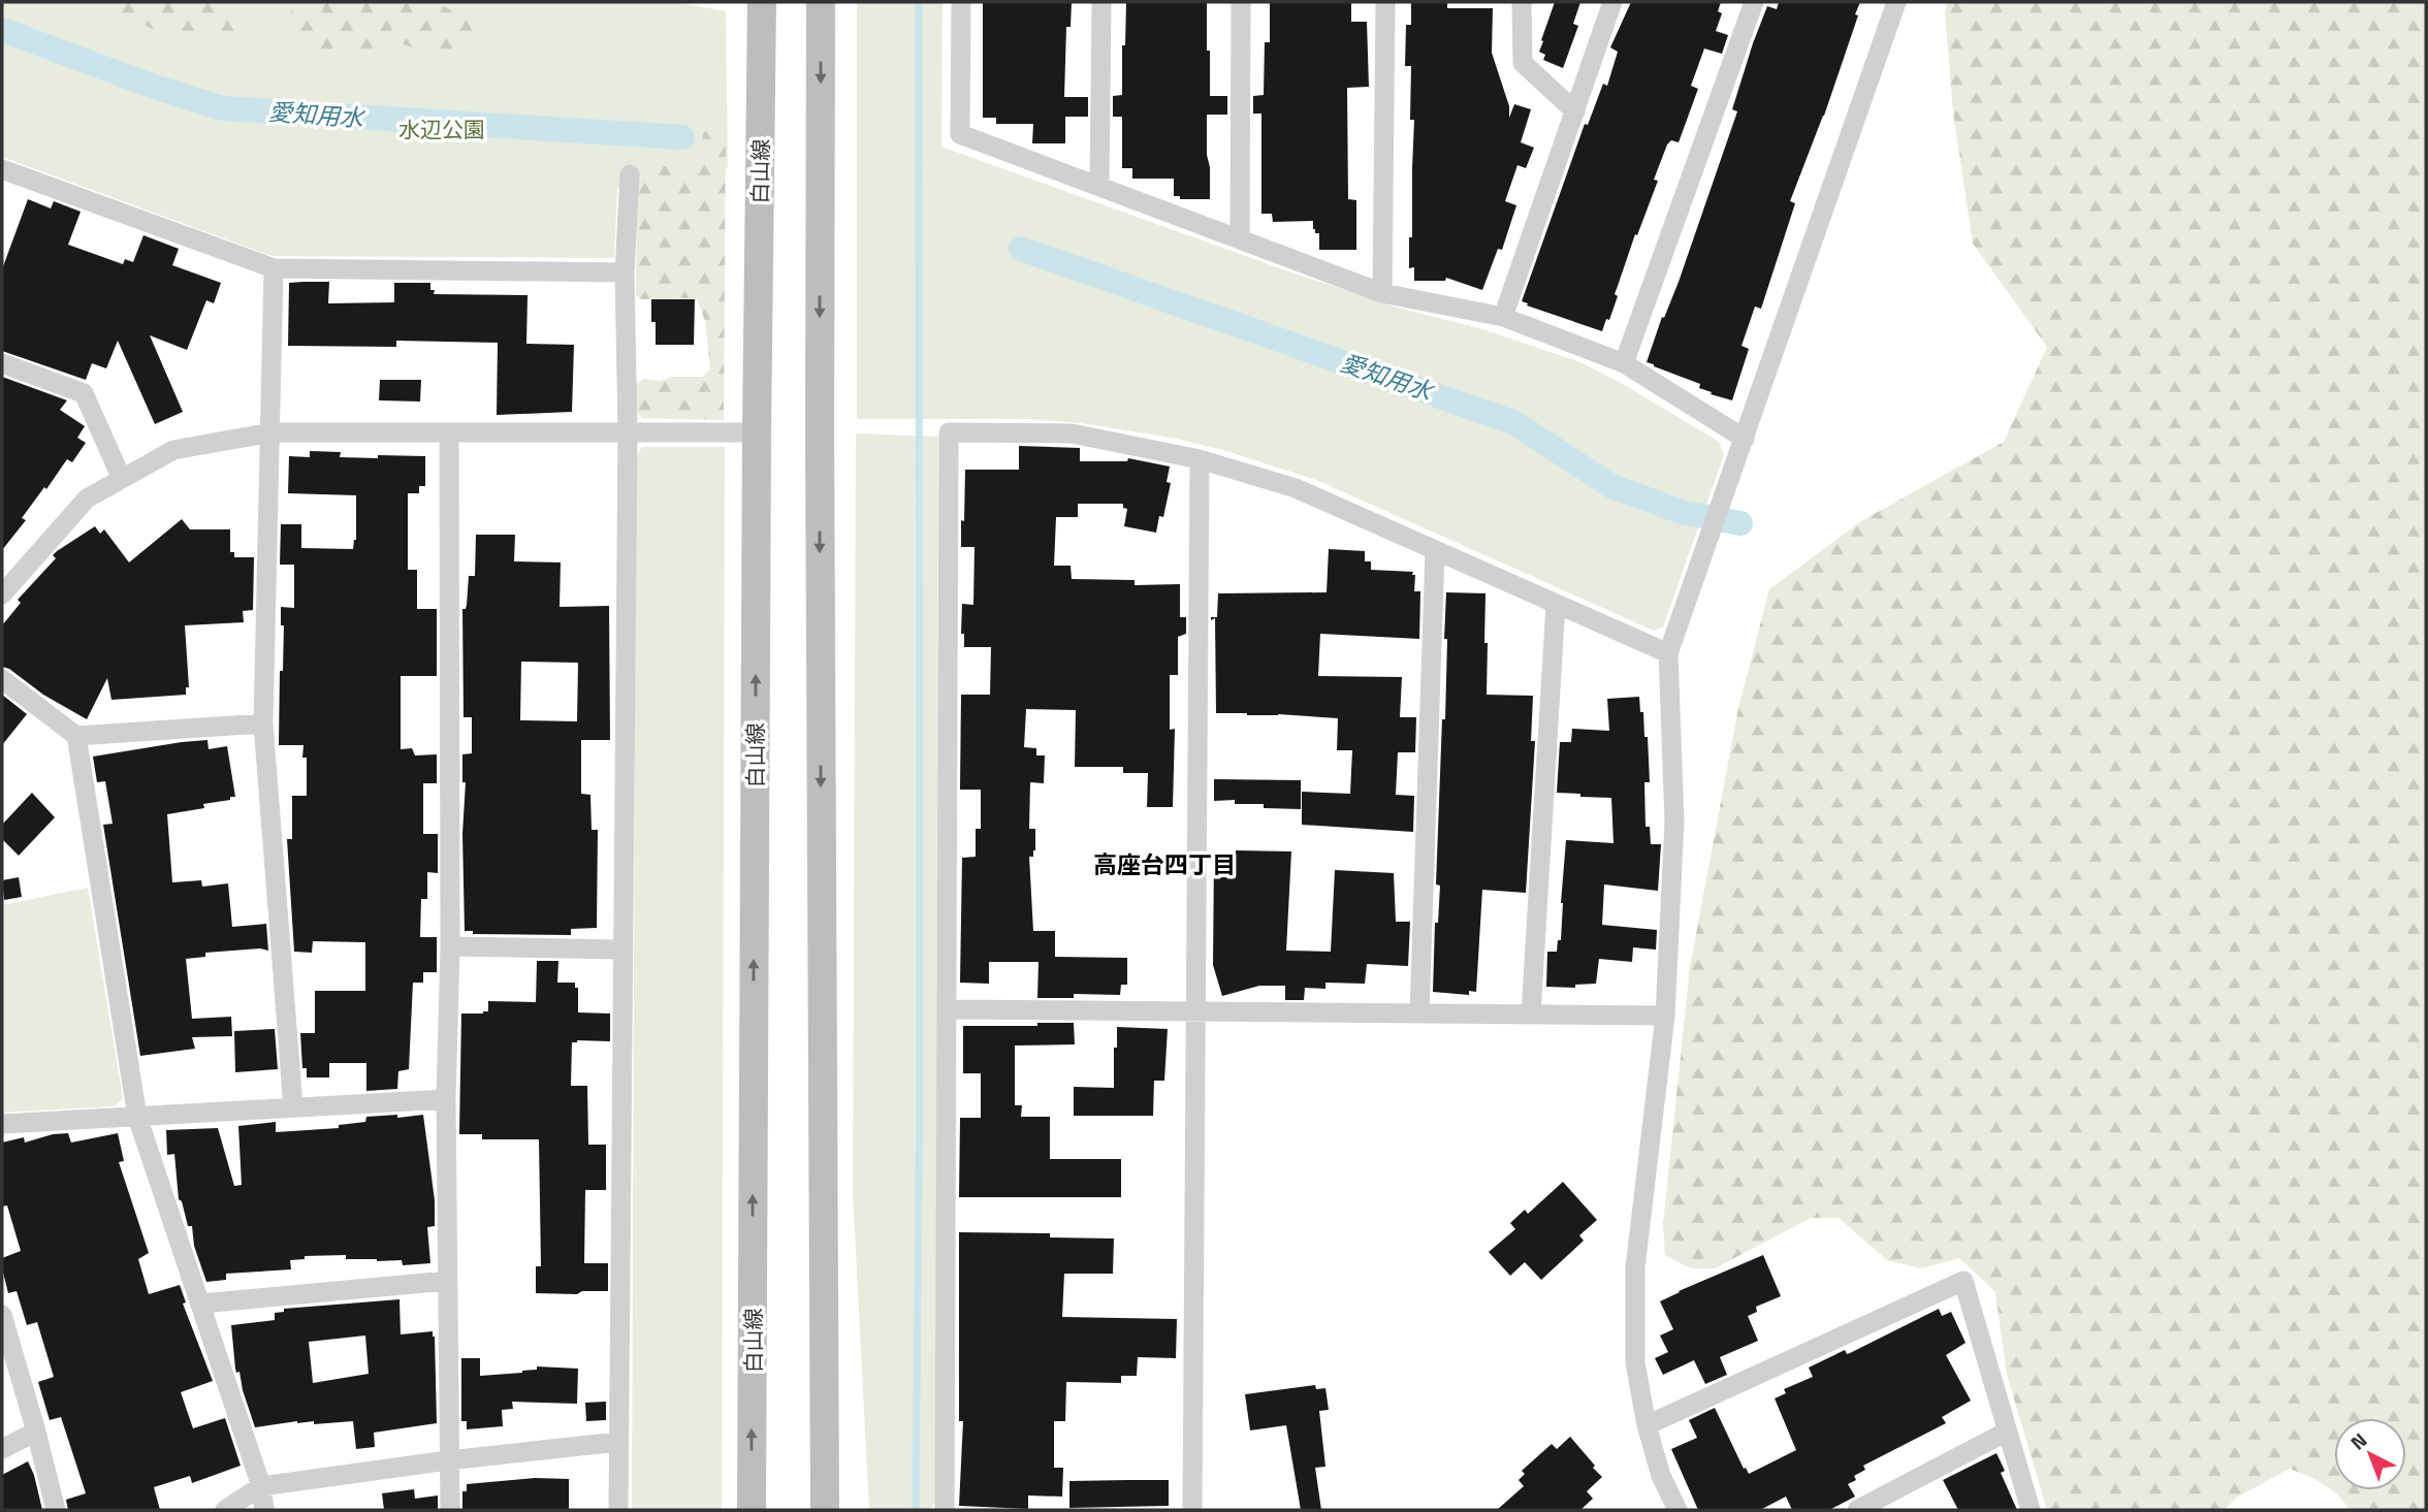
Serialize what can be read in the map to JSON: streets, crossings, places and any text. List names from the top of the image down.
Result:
{
  "streets": {
    "street": ["白山線"]
  },
  "districts": ["高座台四丁目"],
  "water": ["愛知用水"],
  "parks": ["水辺公園"],
  "north": "top left"
}
